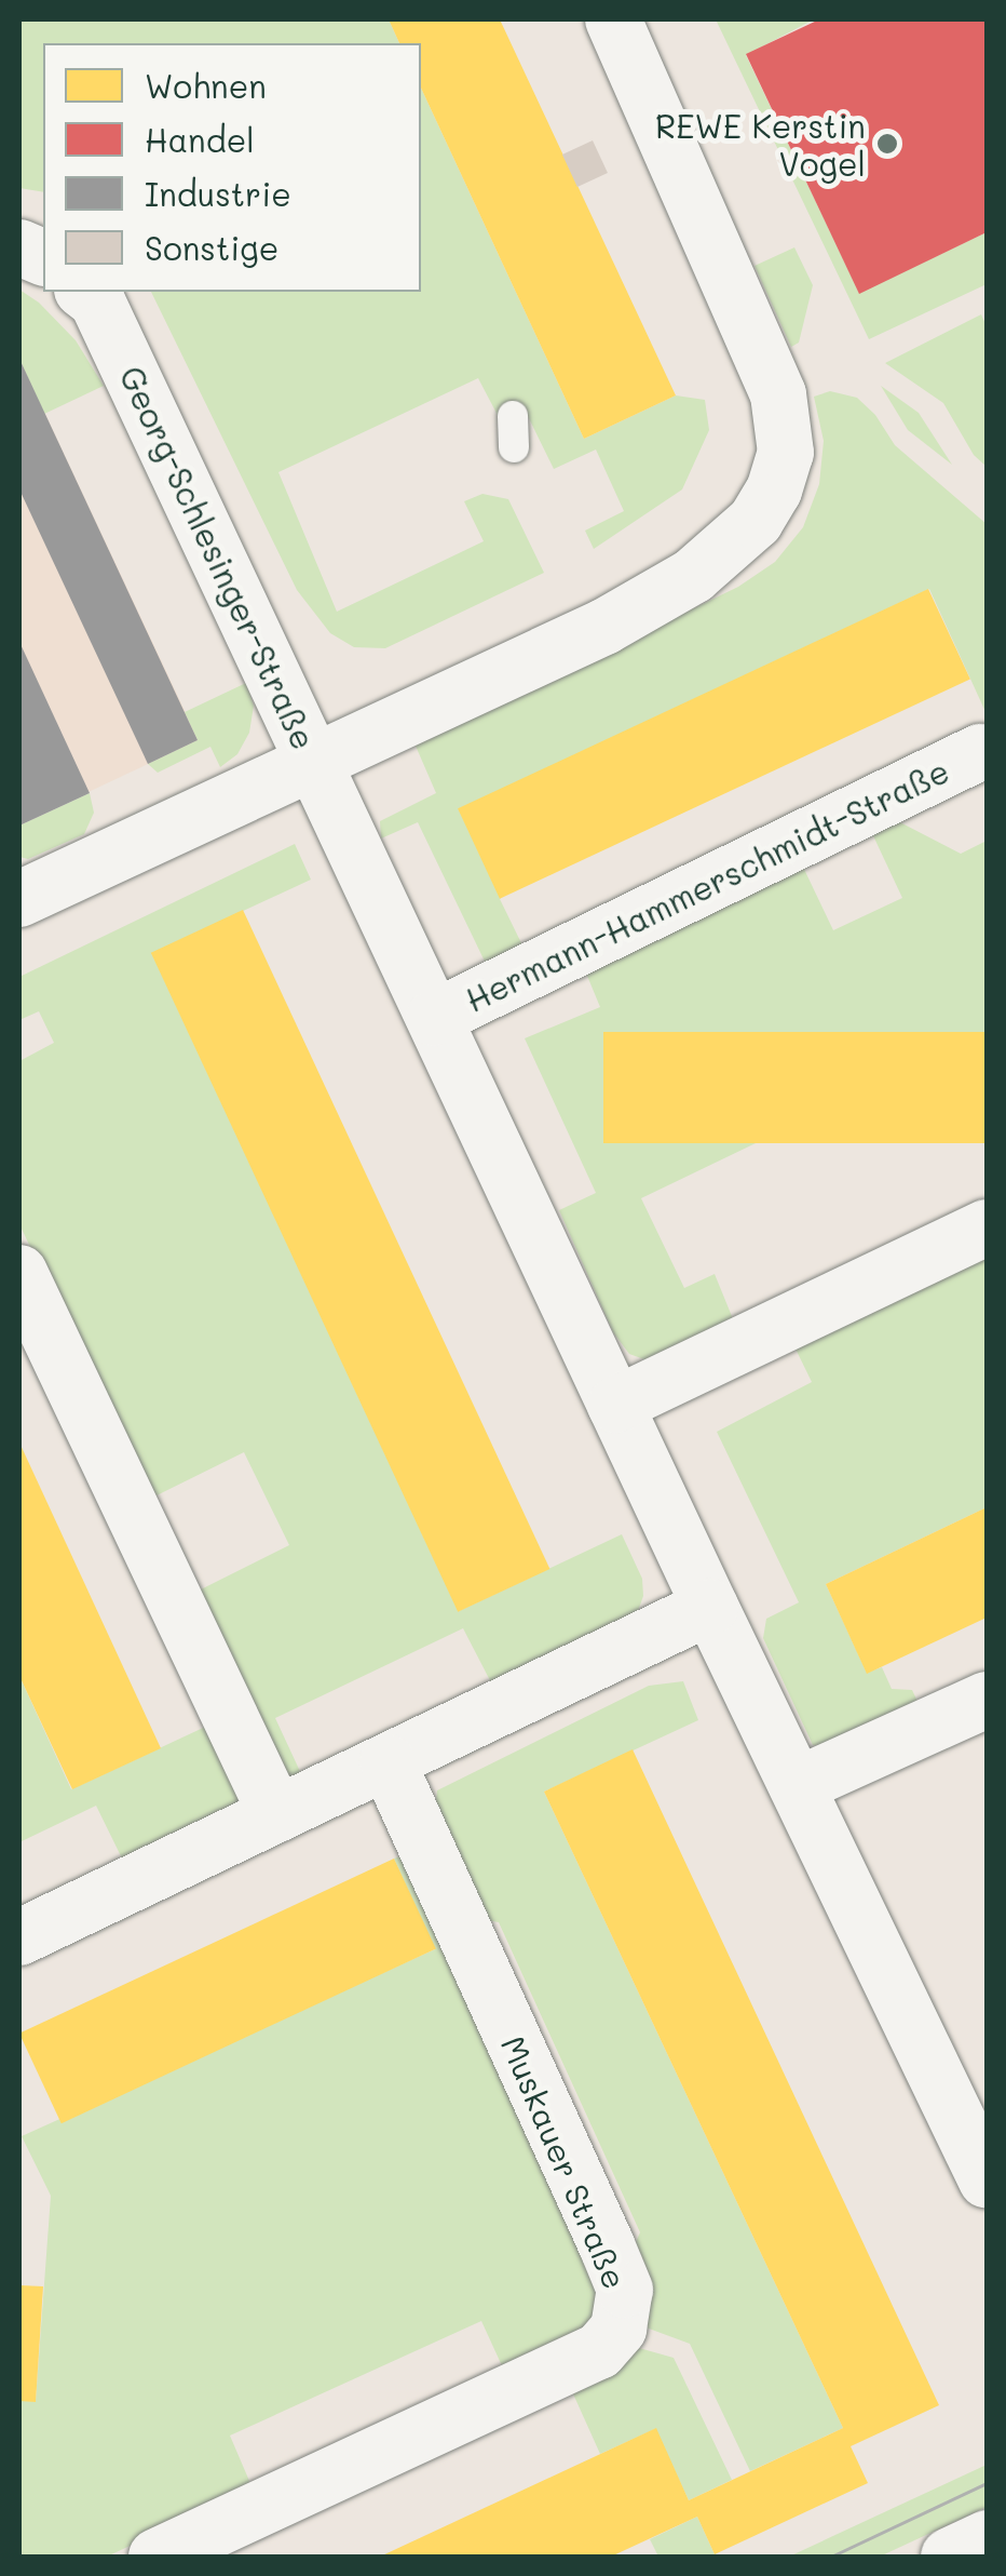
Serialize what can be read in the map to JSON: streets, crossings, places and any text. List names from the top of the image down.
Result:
{
  "streets": {
    "street": ["Georg-Schlesinger-Straße", "Hermann-Hammerschmidt-Straße", "Muskauer Straße"]
  },
  "crossings": [
    ["Georg-Schlesinger-Straße", "Hermann-Hammerschmidt-Straße"]
  ],
  "places": ["REWE Kerstin Vogel"],
  "legend": [
    "Wohnen",
    "Handel",
    "Industrie",
    "Sonstige"
  ]
}
